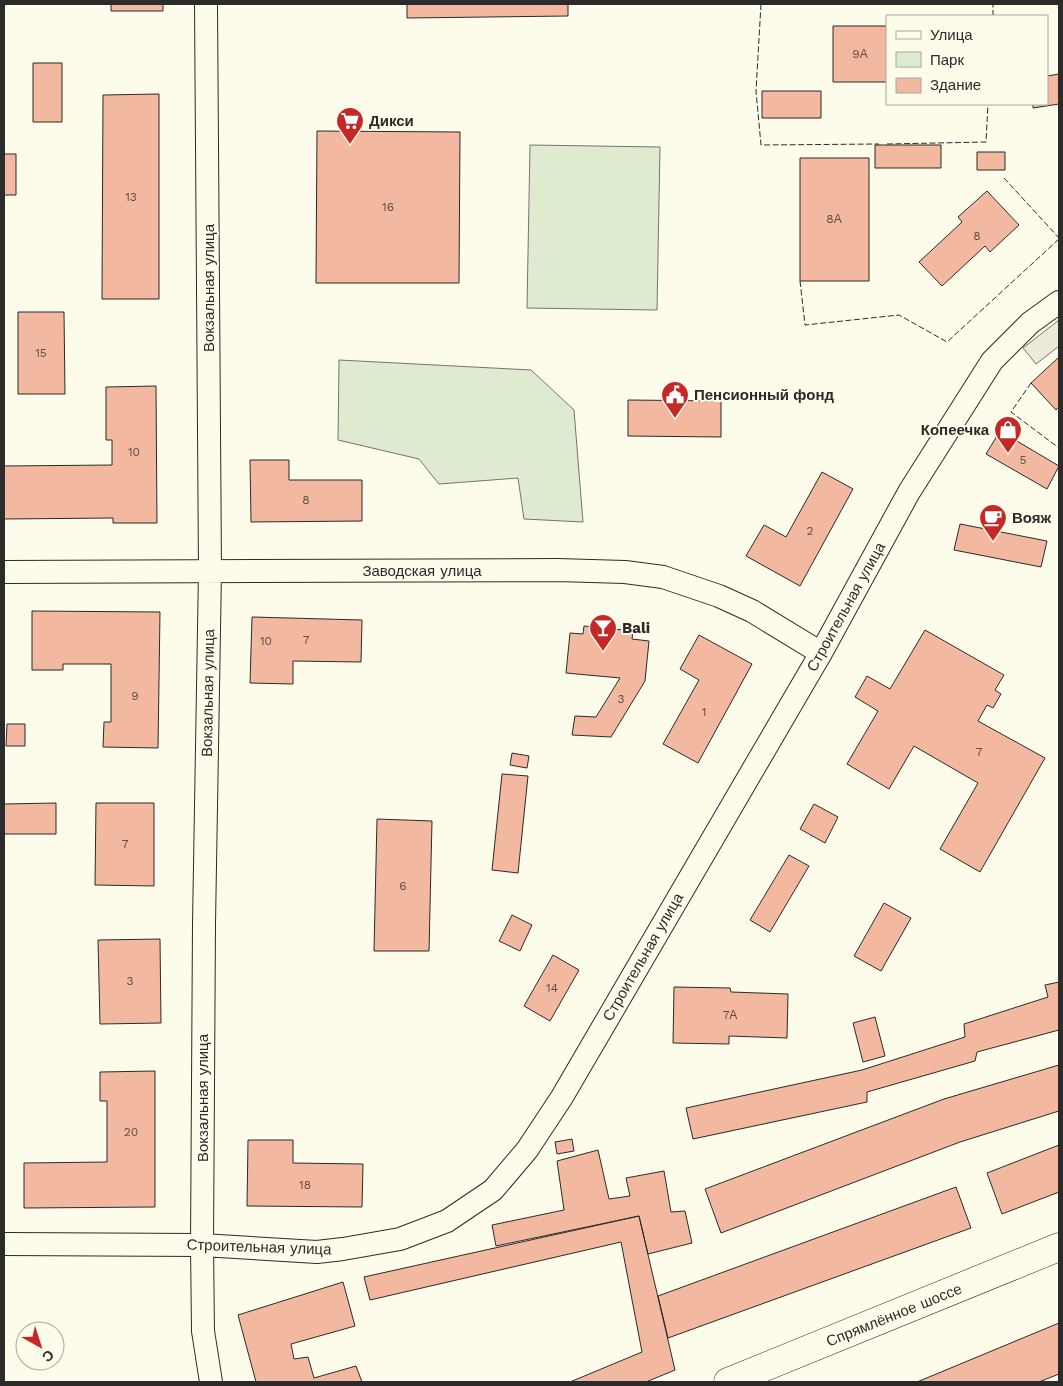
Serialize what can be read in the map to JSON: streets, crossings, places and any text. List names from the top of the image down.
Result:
{
  "streets": {
    "main road": ["Спрямлённое шоссе"],
    "street": ["Вокзальная улица", "Заводская улица", "Строительная улица"]
  },
  "crossings": [
    ["Вокзальная улица", "Заводская улица"],
    ["Вокзальная улица", "Строительная улица"],
    ["Заводская улица", "Строительная улица"]
  ],
  "places": {
    "supermarket": ["Дикси"],
    "public building": ["Пенсионный фонд"],
    "shop": ["Копеечка"],
    "cafe": ["Вояж"],
    "bar": ["Bali"]
  },
  "house_numbers": [
    "9А",
    "13",
    "16",
    "8А",
    "8",
    "15",
    "10",
    "5",
    "8",
    "2",
    "7",
    "10",
    "9",
    "3",
    "1",
    "7",
    "7",
    "6",
    "3",
    "14",
    "7А",
    "20",
    "18"
  ],
  "legend": ["Улица", "Парк", "Здание"],
  "north": "bottom right"
}
